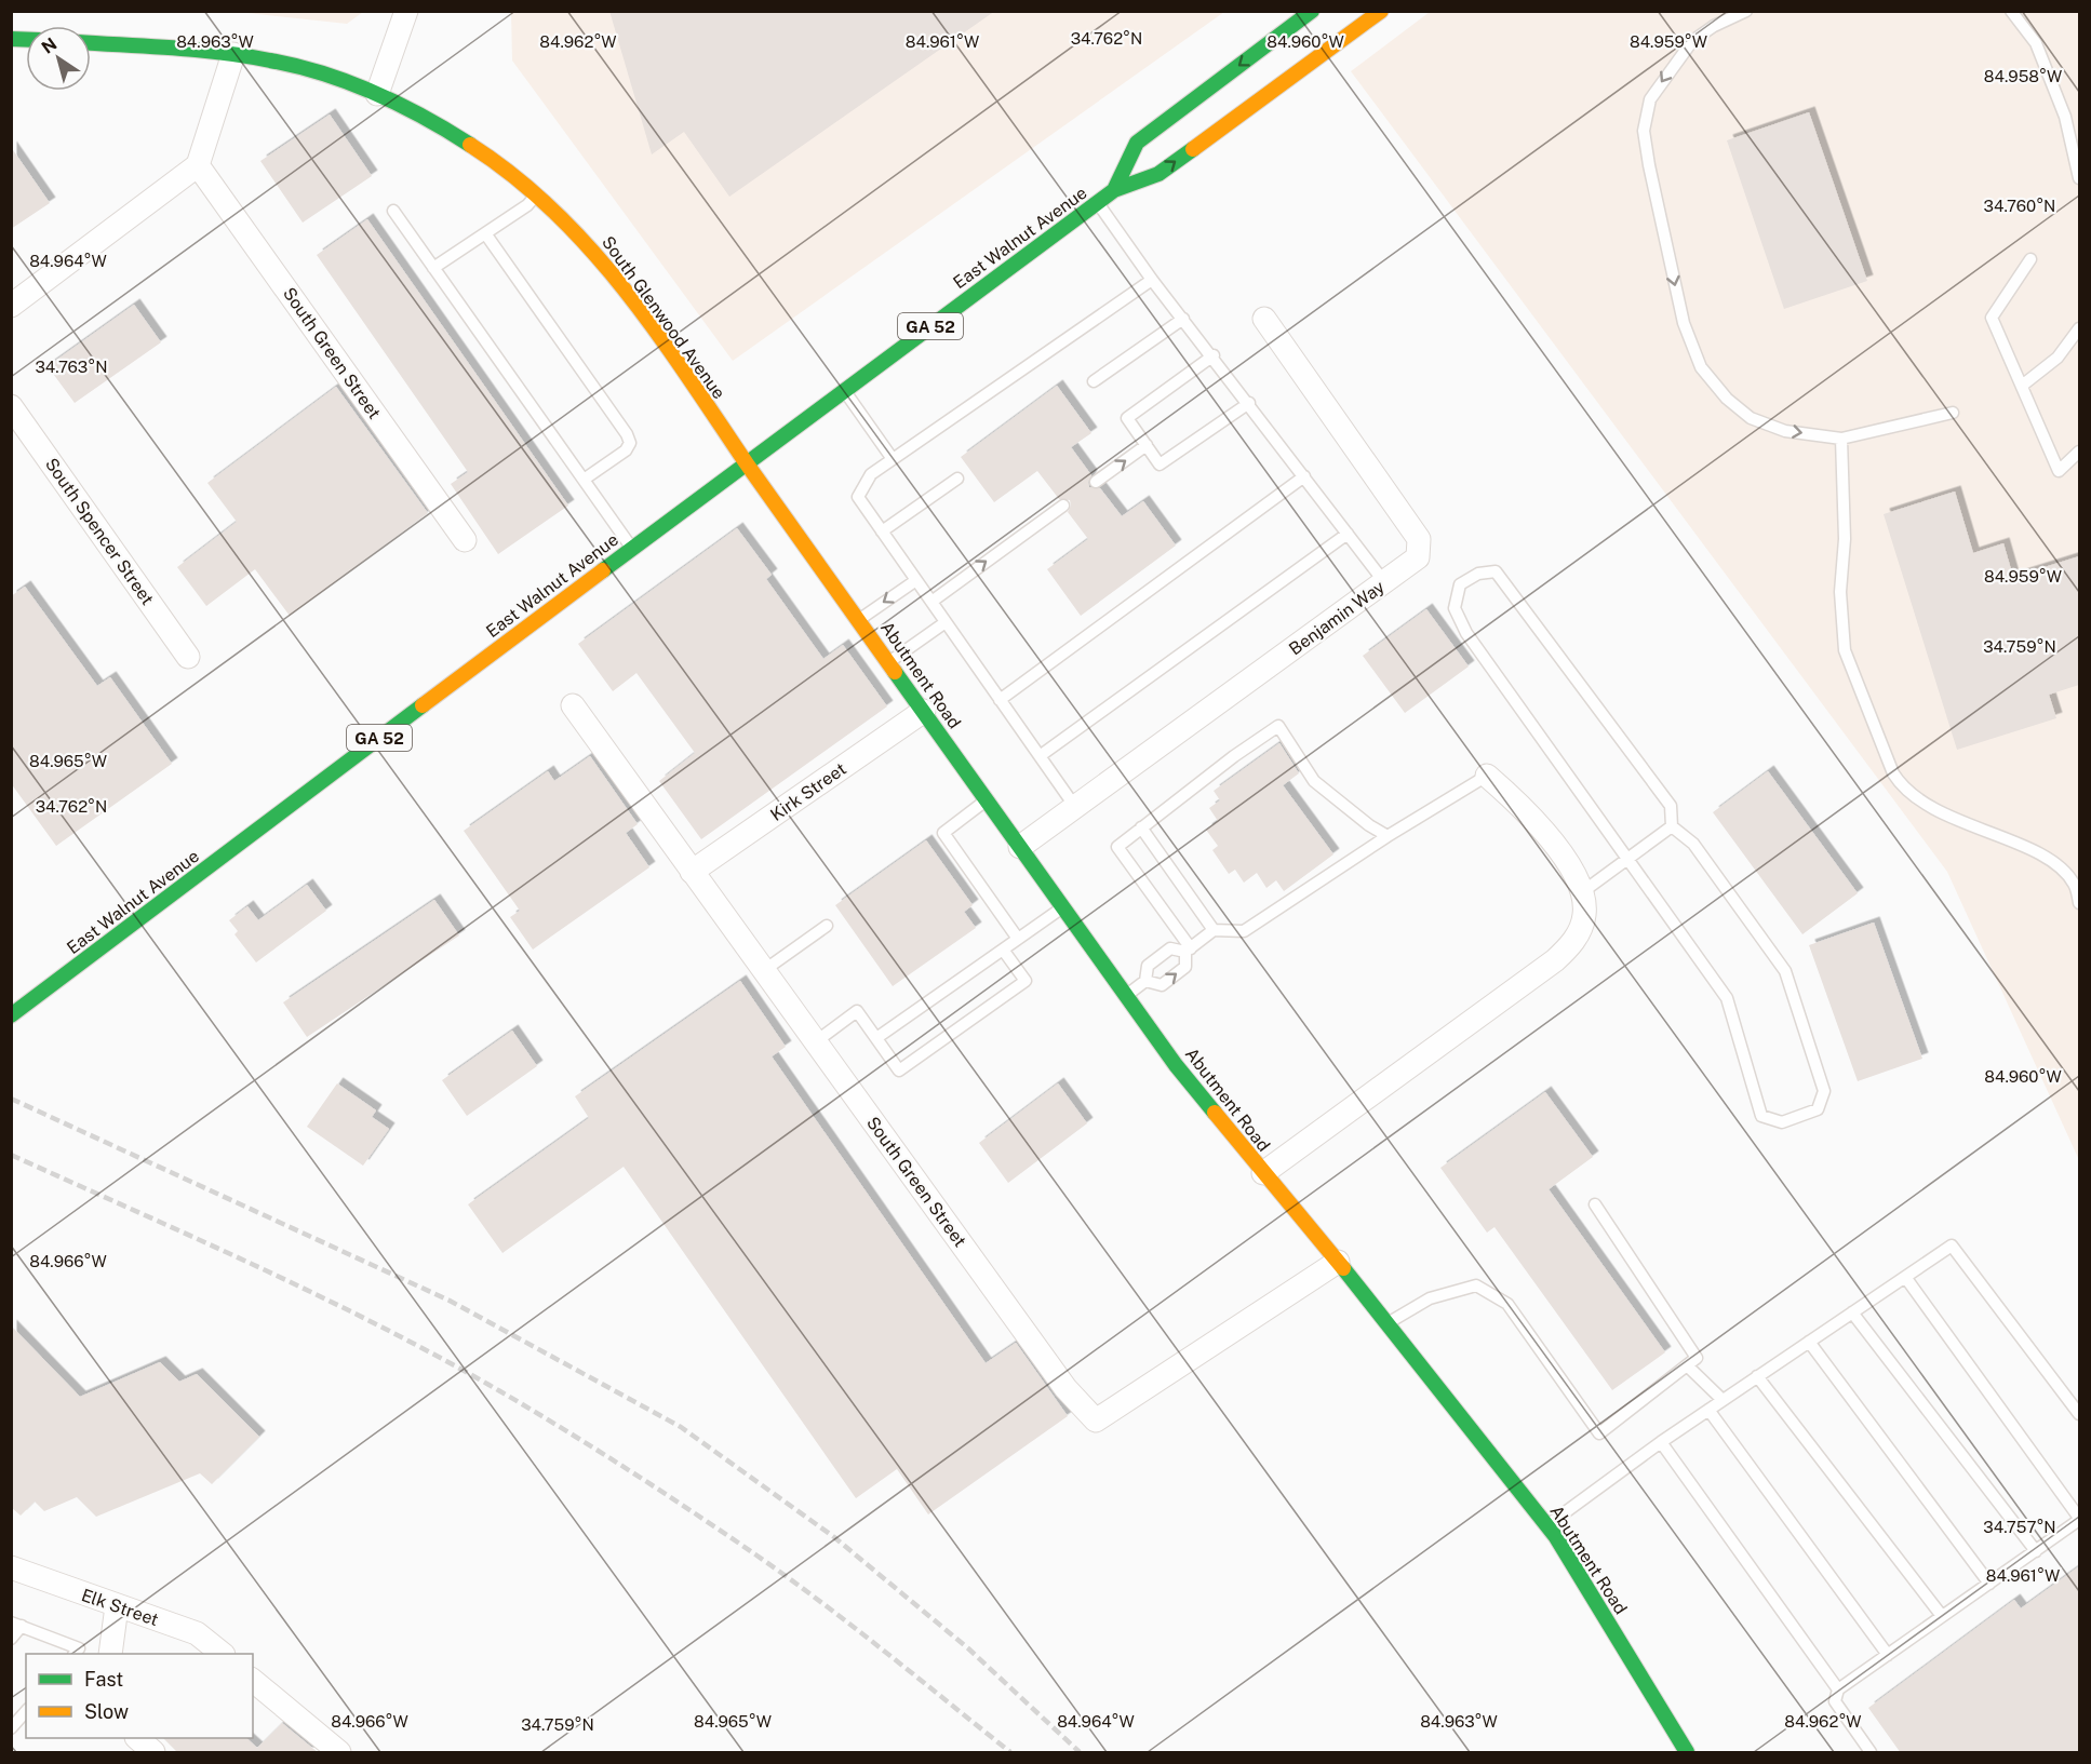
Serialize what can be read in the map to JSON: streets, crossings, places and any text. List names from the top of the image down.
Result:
{
  "streets": {
    "main road": [
      "East Walnut Avenue",
      "South Glenwood Avenue",
      "GA 52",
      "Abutment Road"
    ],
    "street": [
      "South Green Street",
      "South Spencer Street",
      "Benjamin Way",
      "Kirk Street",
      "Elk Street"
    ]
  },
  "crossings": [
    ["East Walnut Avenue", "South Glenwood Avenue"],
    ["East Walnut Avenue", "Abutment Road"],
    ["South Glenwood Avenue", "Abutment Road"],
    ["South Green Street", "Abutment Road"],
    ["South Green Street", "Kirk Street"],
    ["Benjamin Way", "Abutment Road"],
    ["Abutment Road", "Kirk Street"]
  ],
  "legend": ["Fast", "Slow"],
  "north": "top left",
  "coordinates": [
    "34.762°N",
    "84.963°W",
    "84.962°W",
    "84.961°W",
    "84.960°W",
    "84.959°W",
    "84.958°W",
    "34.760°N",
    "84.964°W",
    "34.763°N",
    "34.759°N",
    "84.965°W",
    "84.966°W",
    "34.757°N"
  ]
}
